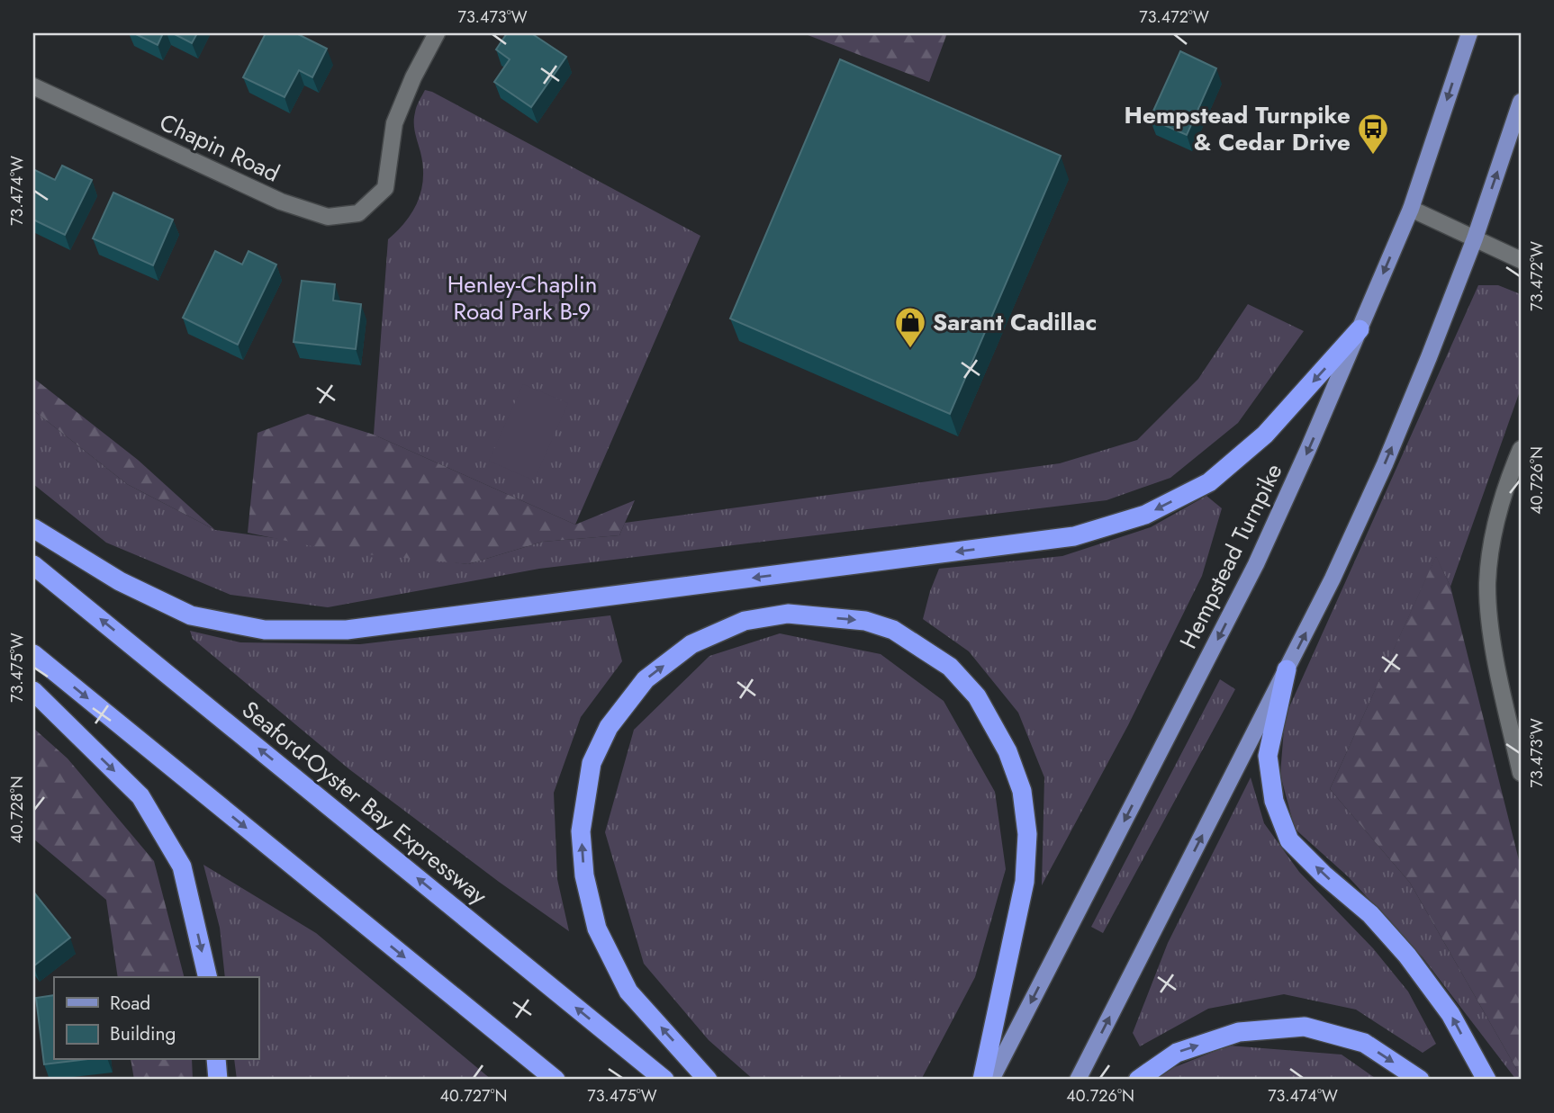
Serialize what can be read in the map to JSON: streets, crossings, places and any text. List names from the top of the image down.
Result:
{
  "streets": {
    "highway": ["Seaford-Oyster Bay Expressway"],
    "main road": ["Hempstead Turnpike"],
    "street": ["Chapin Road"]
  },
  "parks": ["Henley-Chaplin Road Park B-9"],
  "places": {
    "bus stop": ["Hempstead Turnpike & Cedar Drive"],
    "shop": ["Sarant Cadillac"]
  },
  "legend": ["Road", "Building"],
  "coordinates": [
    "73.473°W",
    "73.472°W",
    "73.474°W",
    "40.726°N",
    "73.475°W",
    "40.728°N",
    "40.727°N"
  ]
}
